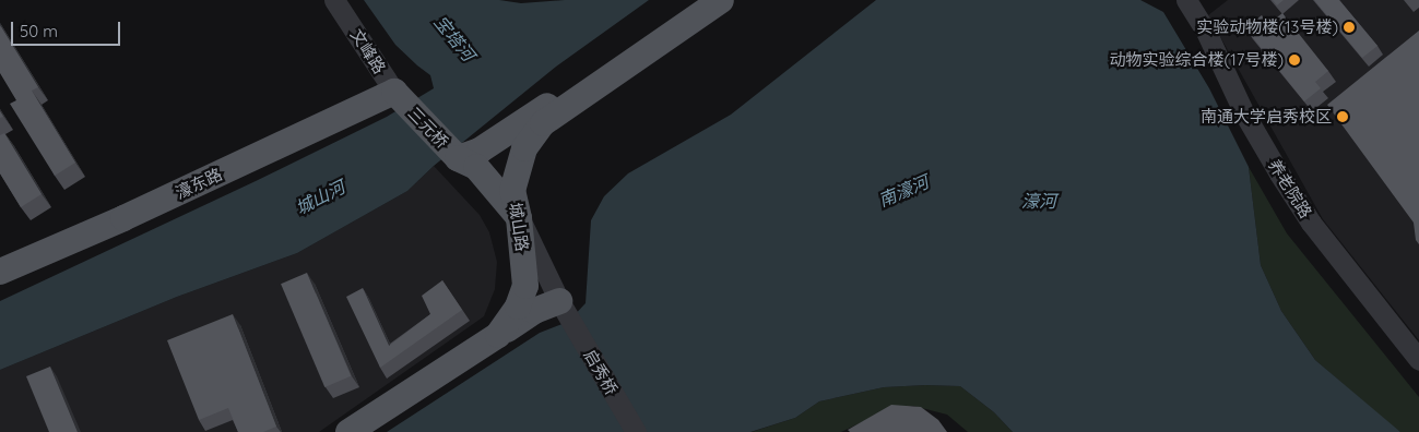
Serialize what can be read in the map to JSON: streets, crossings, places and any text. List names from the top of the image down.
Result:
{
  "streets": {
    "main road": ["三元桥", "濠东路", "城山路"],
    "street": ["文峰路", "养老院路", "启秀桥"]
  },
  "crossings": [
    ["文峰路", "三元桥"],
    ["文峰路", "濠东路"],
    ["三元桥", "濠东路"],
    ["三元桥", "城山路"],
    ["三元桥", "启秀桥"],
    ["城山路", "启秀桥"]
  ],
  "water": [
    "宝塔河",
    "南濠河",
    "城山河",
    "濠河"
  ],
  "places": ["实验动物楼(13号楼)", "动物实验综合楼(17号楼)", "南通大学启秀校区"],
  "scale_bar": "50 m"
}
